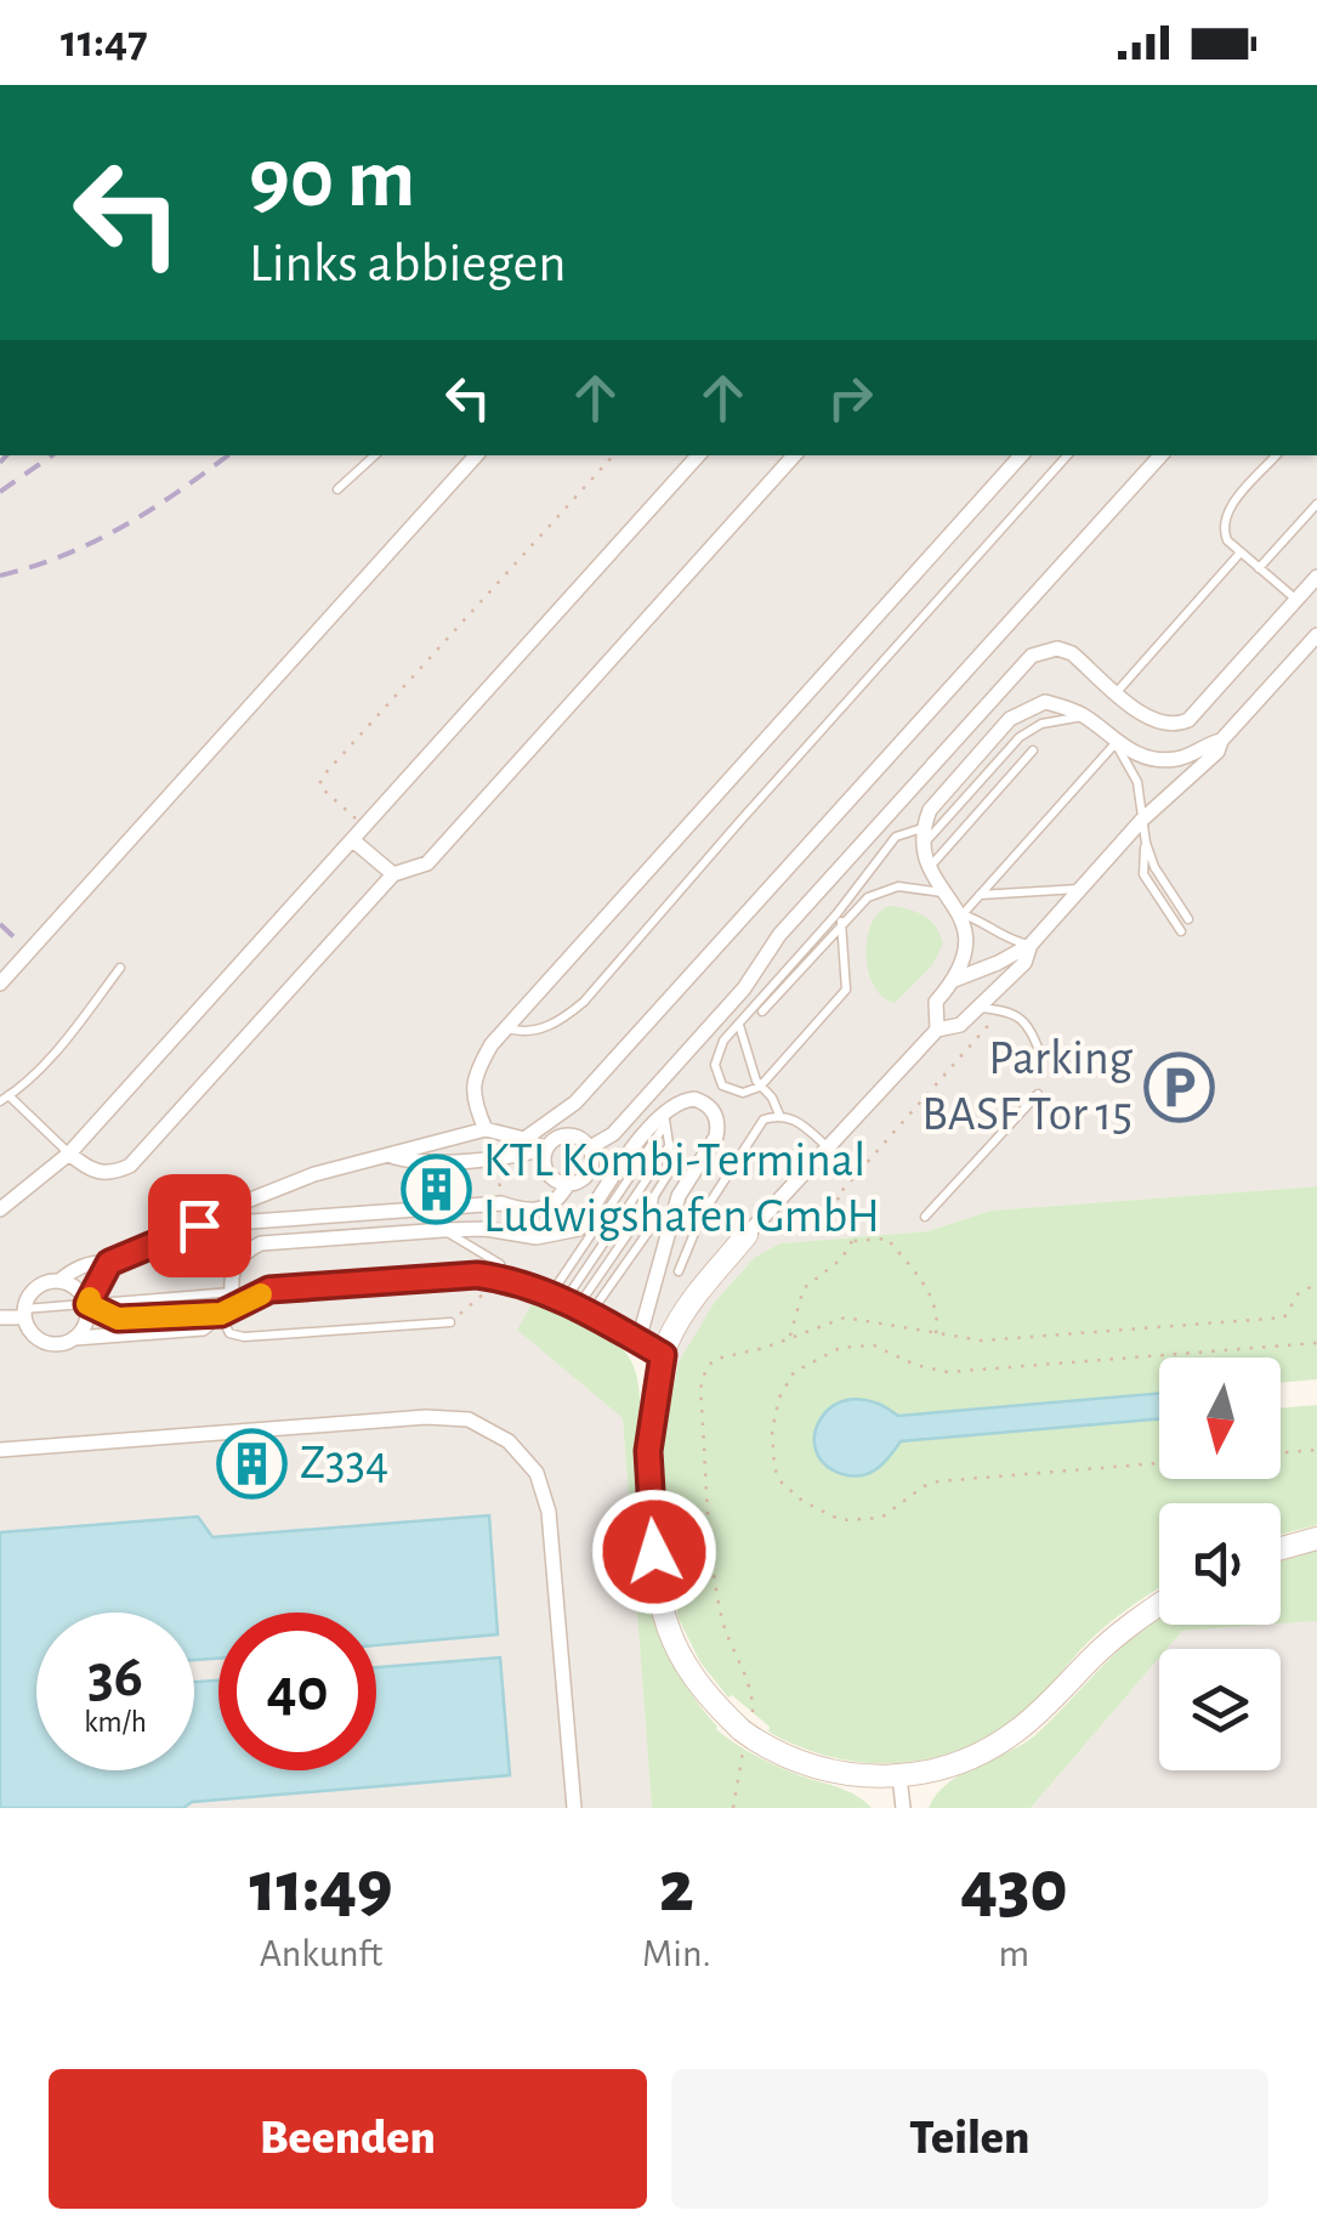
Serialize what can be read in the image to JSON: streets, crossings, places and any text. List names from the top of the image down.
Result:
{
  "places": {
    "parking": ["Parking BASF Tor 15"],
    "building": ["KTL Kombi-Terminal Ludwigshafen GmbH", "Z334"]
  },
  "north": "bottom",
  "page": {
    "status": "11:47",
    "turn": ["90 m", "Links abbiegen"],
    "speed": "36 km/h",
    "limit": "40",
    "eta": [
      "11:49",
      "Ankunft",
      "2",
      "Min.",
      "430",
      "m"
    ],
    "buttons": ["Beenden", "Teilen"]
  }
}
